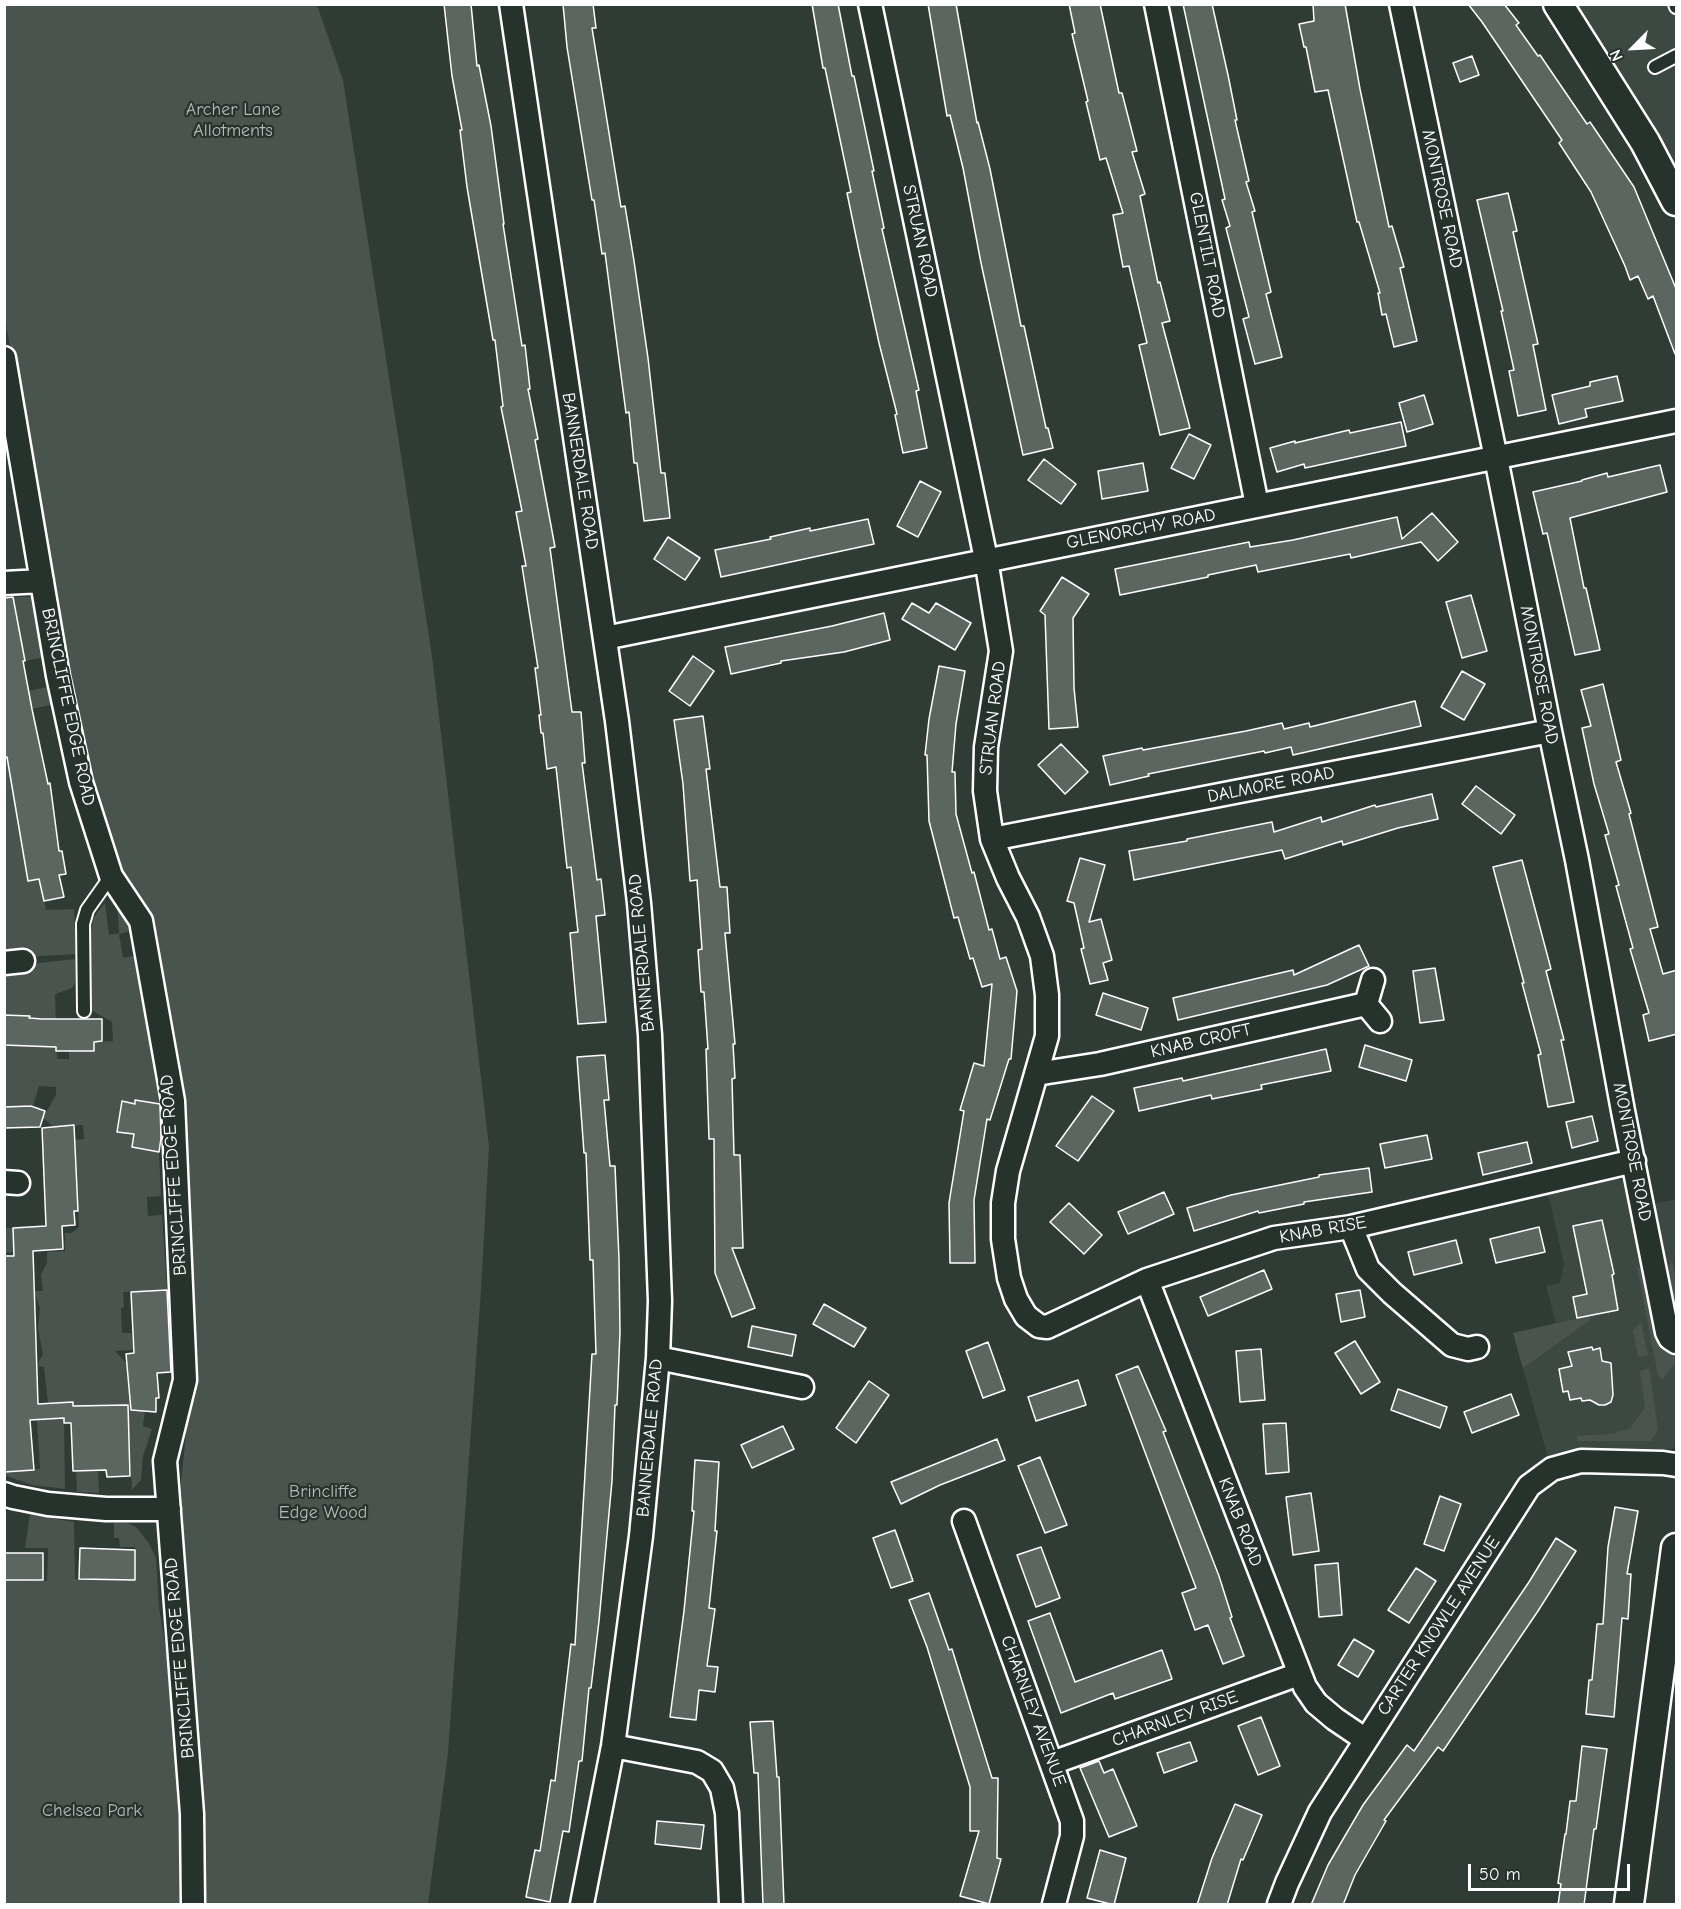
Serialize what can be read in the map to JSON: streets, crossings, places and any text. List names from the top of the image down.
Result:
{
  "streets": {
    "street": [
      "MONTROSE ROAD",
      "STRUAN ROAD",
      "GLENTILT ROAD",
      "BANNERDALE ROAD",
      "GLENORCHY ROAD",
      "BRINCLIFFE EDGE ROAD",
      "DALMORE ROAD",
      "KNAB CROFT",
      "KNAB RISE",
      "KNAB ROAD",
      "CARTER KNOWLE AVENUE",
      "CHARNLEY AVENUE",
      "CHARNLEY RISE"
    ]
  },
  "crossings": [
    ["MONTROSE ROAD", "GLENORCHY ROAD"],
    ["MONTROSE ROAD", "DALMORE ROAD"],
    ["MONTROSE ROAD", "KNAB RISE"],
    ["STRUAN ROAD", "GLENORCHY ROAD"],
    ["STRUAN ROAD", "DALMORE ROAD"],
    ["STRUAN ROAD", "KNAB CROFT"],
    ["STRUAN ROAD", "KNAB RISE"],
    ["GLENTILT ROAD", "GLENORCHY ROAD"],
    ["BANNERDALE ROAD", "GLENORCHY ROAD"],
    ["KNAB RISE", "KNAB ROAD"],
    ["KNAB ROAD", "CARTER KNOWLE AVENUE"],
    ["KNAB ROAD", "CHARNLEY RISE"],
    ["CHARNLEY AVENUE", "CHARNLEY RISE"]
  ],
  "parks": ["Archer Lane Allotments", "Brincliffe Edge Wood", "Chelsea Park"],
  "scale_bar": "50 m",
  "north": "bottom left"
}
